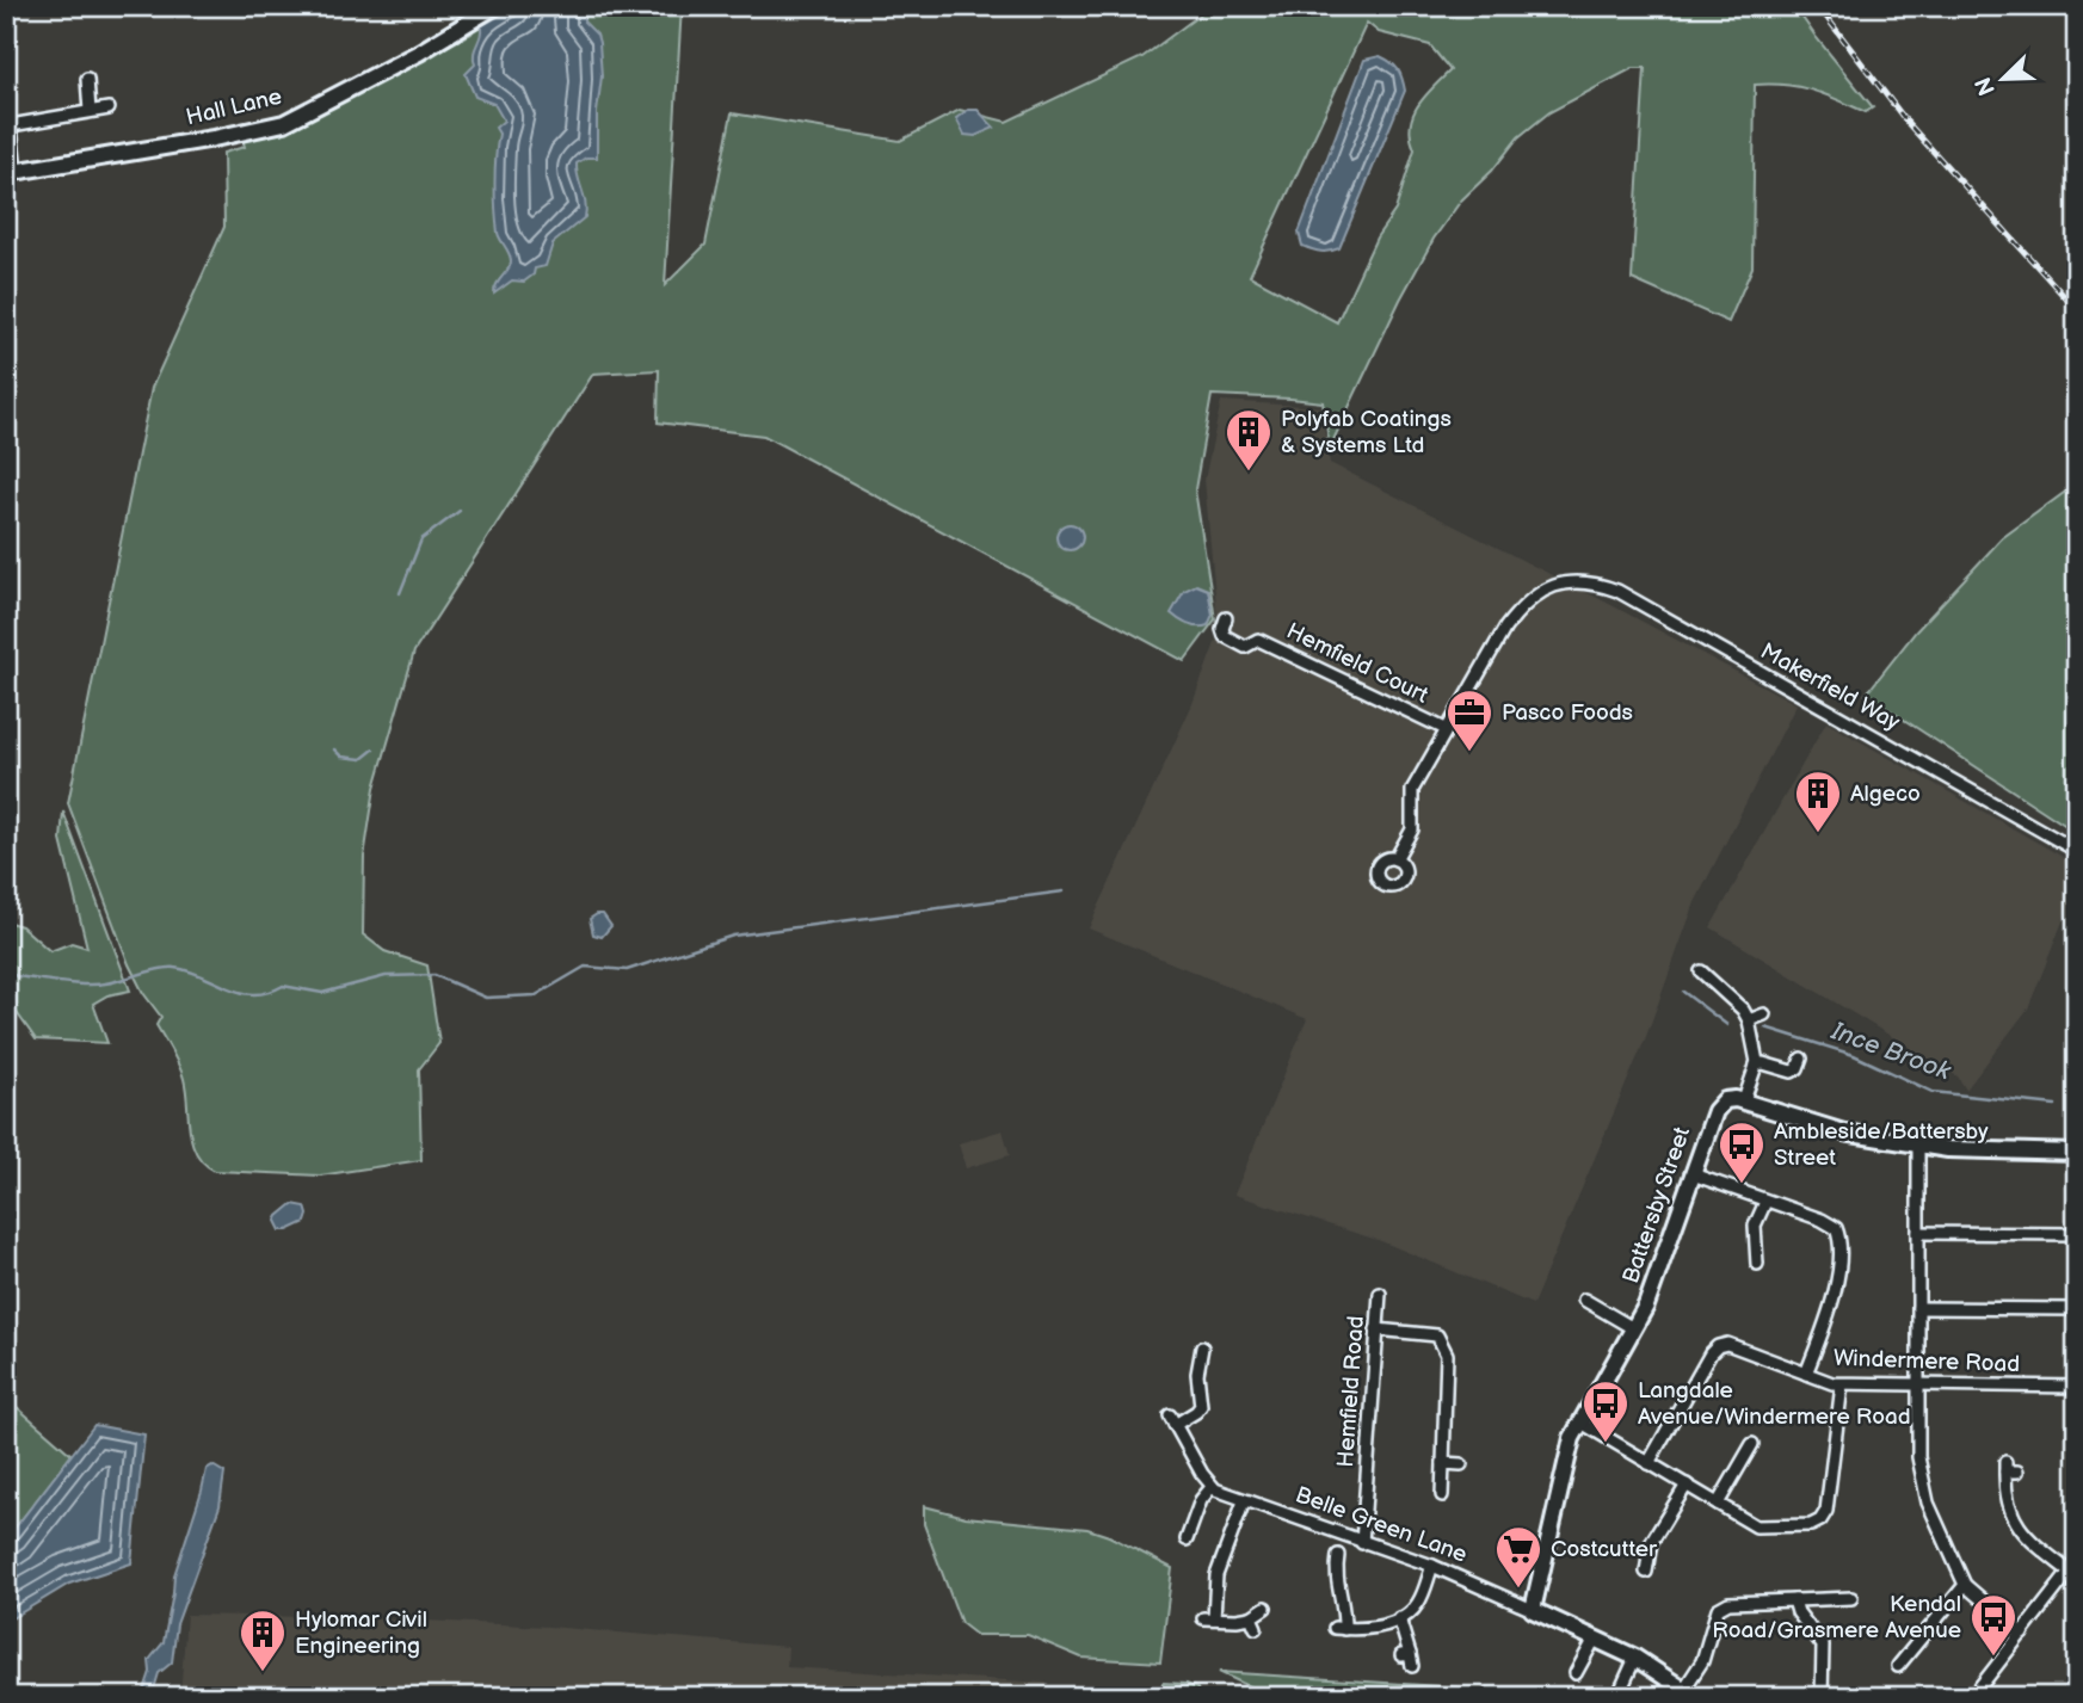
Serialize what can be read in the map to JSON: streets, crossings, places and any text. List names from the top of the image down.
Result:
{
  "streets": {
    "street": [
      "Hall Lane",
      "Hemfield Court",
      "Makerfield Way",
      "Battersby Street",
      "Windermere Road",
      "Hemfield Road",
      "Belle Green Lane"
    ]
  },
  "crossings": [
    ["Hemfield Court", "Makerfield Way"],
    ["Battersby Street", "Belle Green Lane"],
    ["Hemfield Road", "Belle Green Lane"]
  ],
  "water": ["Ince Brook"],
  "places": {
    "building": ["Polyfab Coatings & Systems Ltd", "Algeco", "Hylomar Civil Engineering"],
    "office": ["Pasco Foods"],
    "bus stop": ["Ambleside/Battersby Street", "Langdale Avenue/Windermere Road", "Kendal Road/Grasmere Avenue"],
    "supermarket": ["Costcutter"]
  },
  "north": "bottom left"
}
